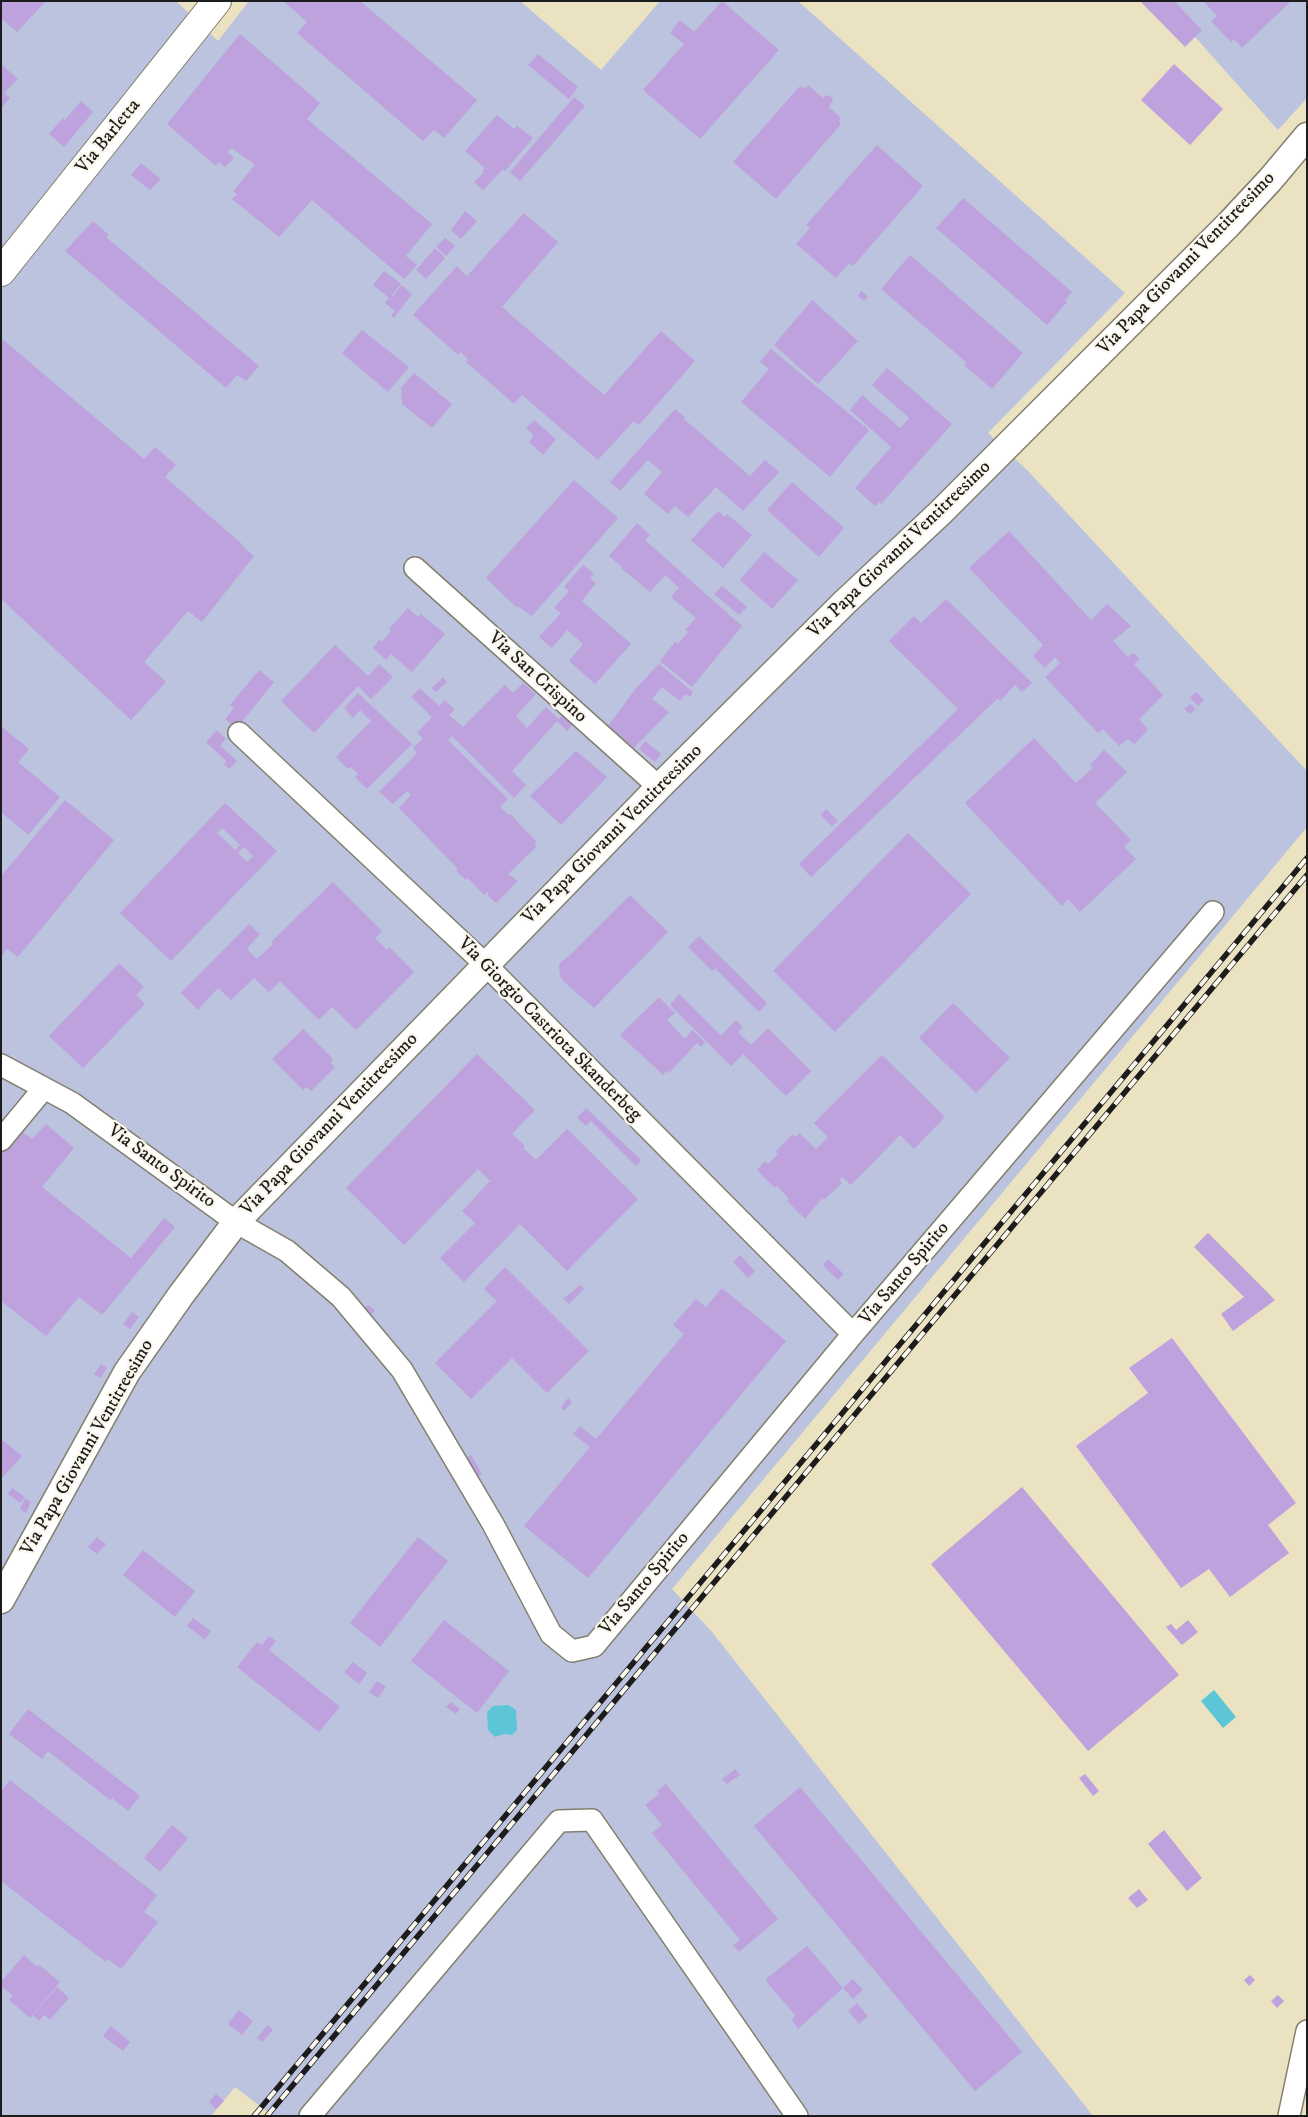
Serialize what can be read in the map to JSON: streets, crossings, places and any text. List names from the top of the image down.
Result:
{
  "streets": {
    "main road": ["Via Barletta"],
    "street": [
      "Via Papa Giovanni Ventitreesimo",
      "Via San Crispino",
      "Via Giorgio Castriota Skanderbeg",
      "Via Santo Spirito"
    ]
  },
  "crossings": [
    ["Via Papa Giovanni Ventitreesimo", "Via San Crispino"],
    ["Via Papa Giovanni Ventitreesimo", "Via Giorgio Castriota Skanderbeg"],
    ["Via Papa Giovanni Ventitreesimo", "Via Santo Spirito"],
    ["Via Giorgio Castriota Skanderbeg", "Via Santo Spirito"]
  ]
}
